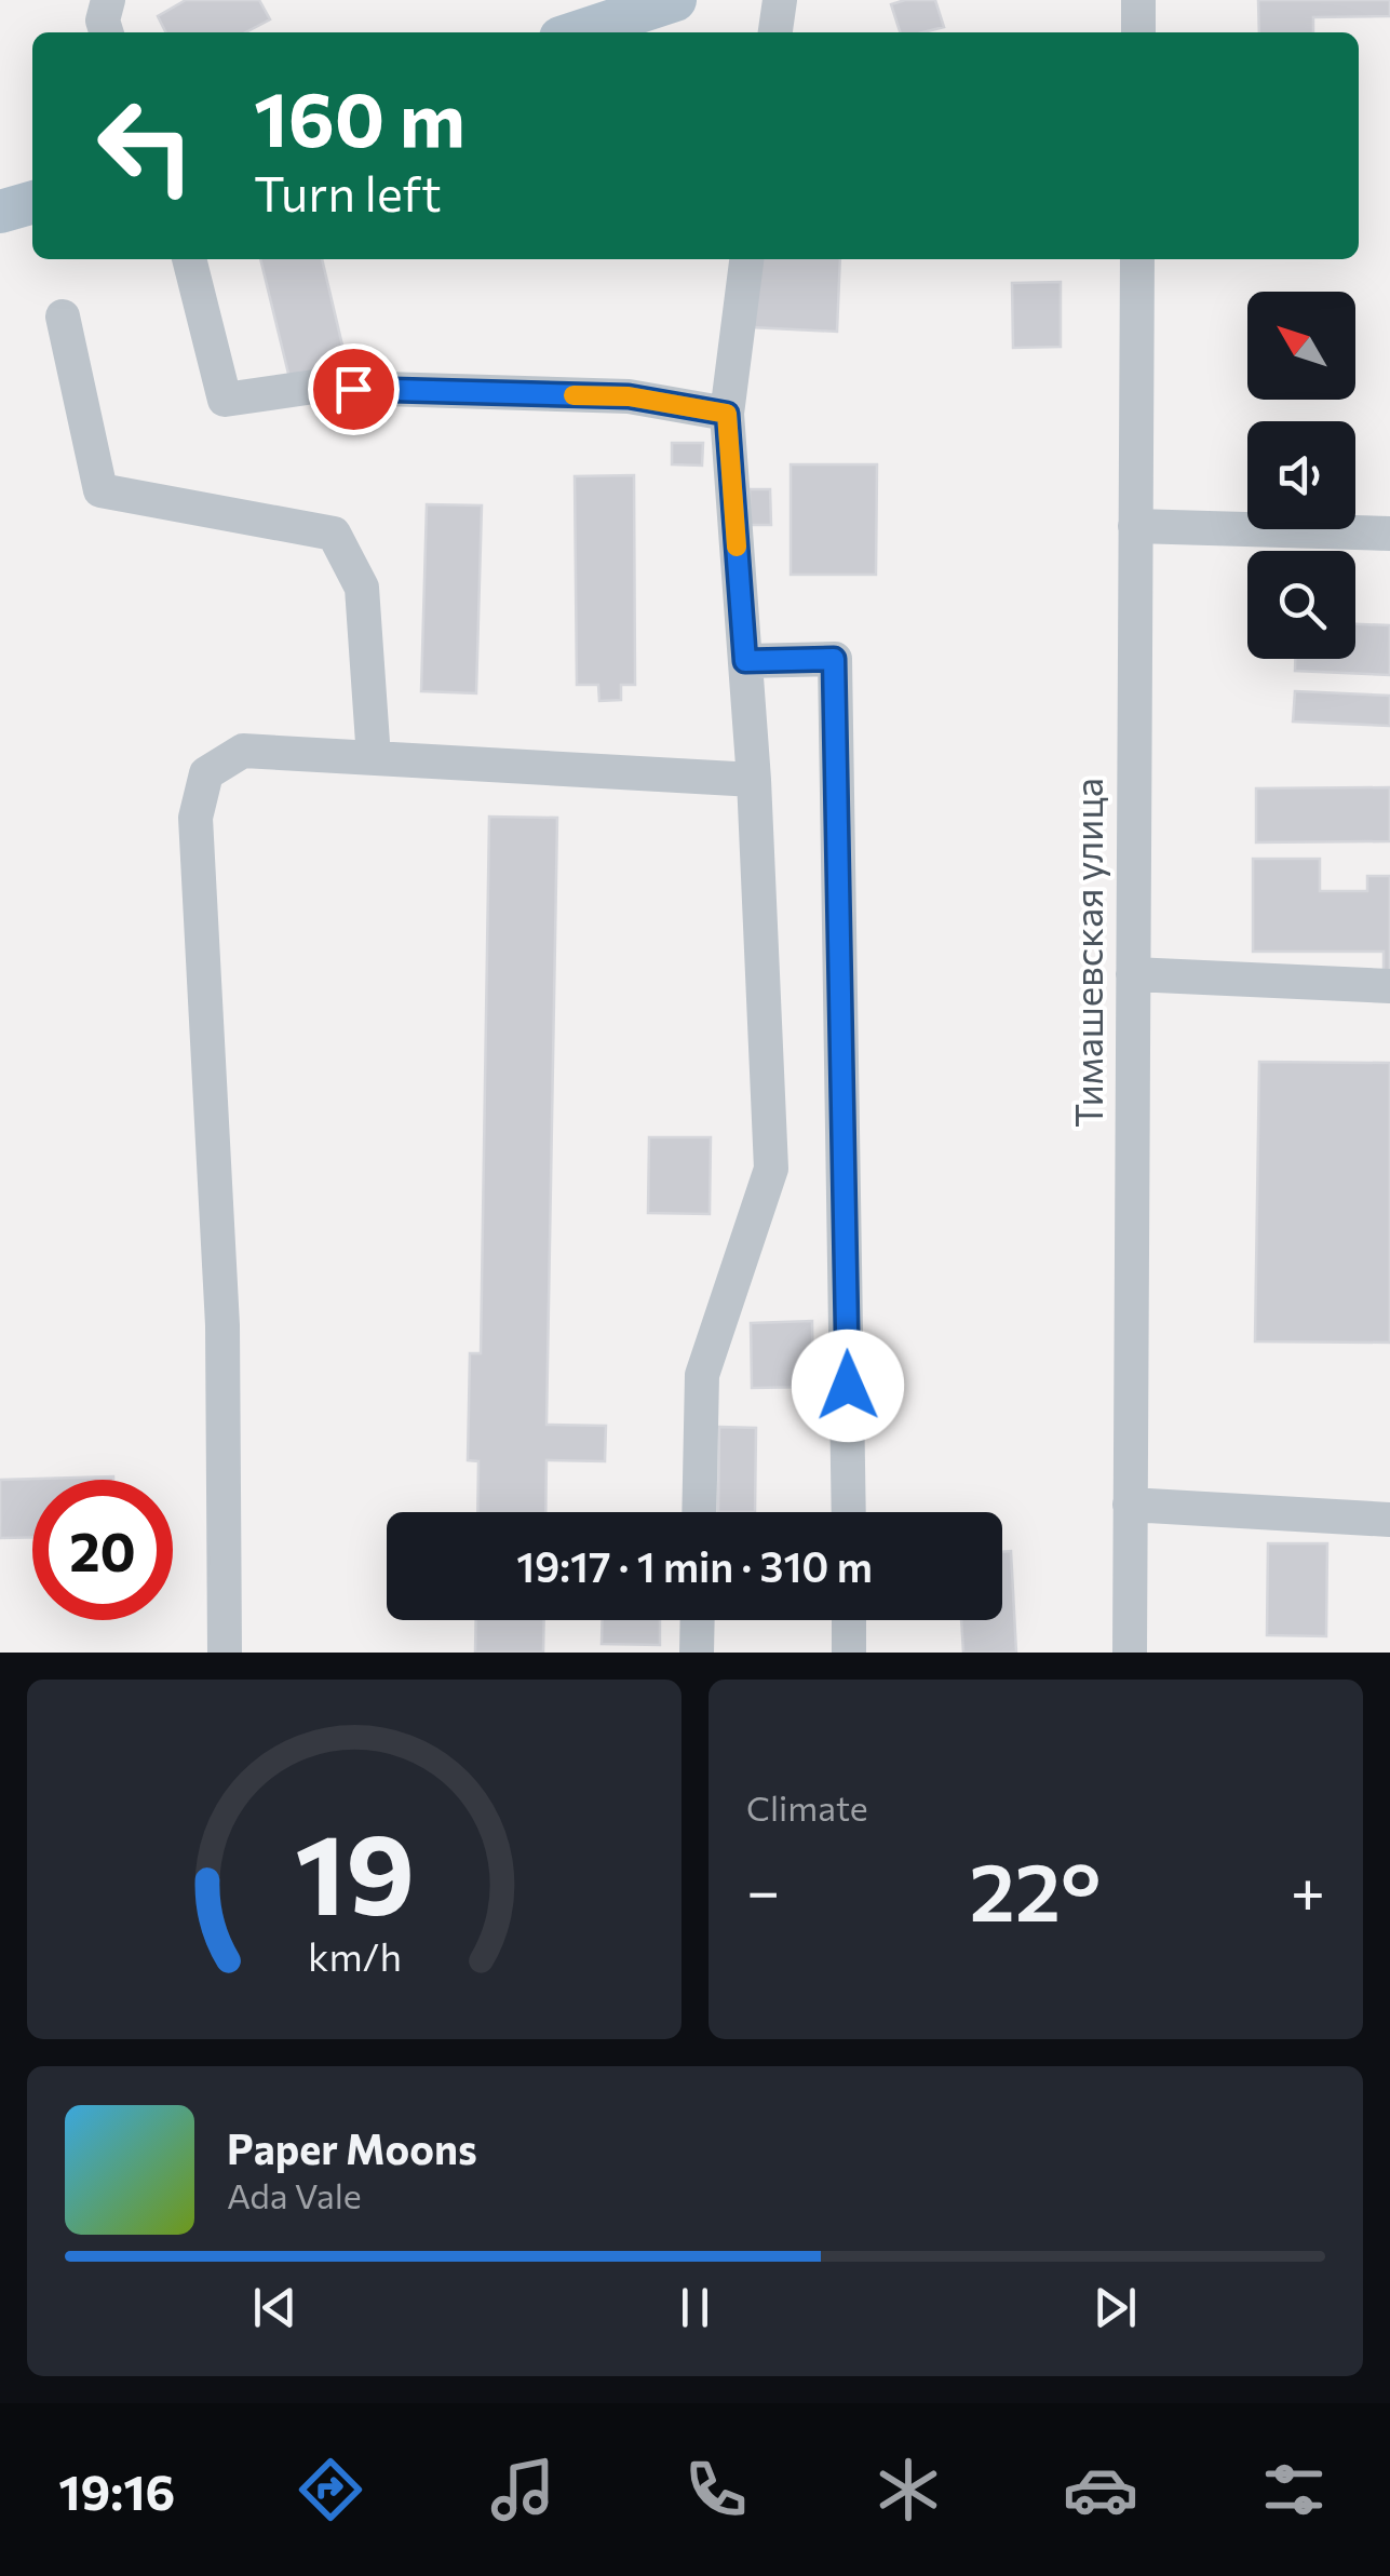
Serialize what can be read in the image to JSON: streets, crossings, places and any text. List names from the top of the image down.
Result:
{
  "streets": {
    "street": ["Тимашевская улица"]
  },
  "north": "top left",
  "page": {
    "turn": ["160 m", "Turn left"],
    "limit": "20",
    "trip": "19:17 · 1 min · 310 m",
    "tile": "Climate",
    "heat": ["−", "22°", "+"],
    "song": ["Paper Moons", "Ada Vale"],
    "tabs": "19:16",
    "gauge": ["19", "km/h"]
  }
}
